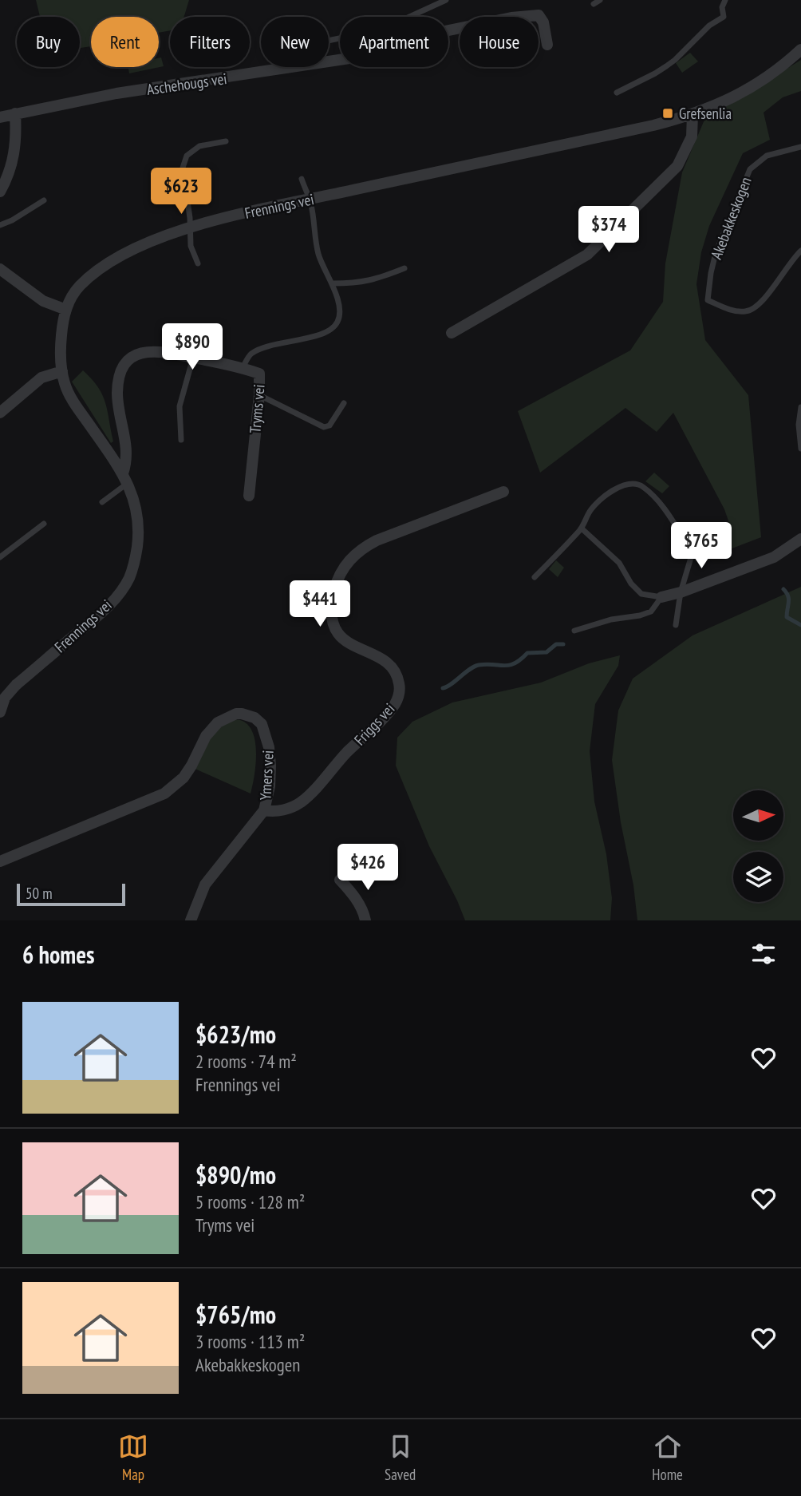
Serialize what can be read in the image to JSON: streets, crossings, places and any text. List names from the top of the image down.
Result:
{
  "streets": {
    "street": [
      "Aschehougs vei",
      "Frennings vei",
      "Tryms vei",
      "Friggs vei",
      "Ymers vei"
    ],
    "lane": ["Akebakkeskogen"]
  },
  "crossings": [
    ["Frennings vei", "Tryms vei"],
    ["Friggs vei", "Ymers vei"]
  ],
  "places": {
    "transit": ["Grefsenlia"]
  },
  "scale_bar": "50 m",
  "north": "right",
  "page": {
    "chip": [
      "Buy",
      "Rent",
      "Filters",
      "New",
      "Apartment",
      "House"
    ],
    "price": [
      "$623",
      "$374",
      "$890",
      "$765",
      "$441",
      "$426"
    ],
    "scale": "50 m",
    "heading": "6 homes",
    "list": [
      {
        "name": "$623/mo",
        "note": "2 rooms · 74 m² · Frennings vei"
      },
      {
        "name": "$890/mo",
        "note": "5 rooms · 128 m² · Tryms vei"
      },
      {
        "name": "$765/mo",
        "note": "3 rooms · 113 m² · Akebakkeskogen"
      }
    ],
    "tabs": ["Map", "Saved", "Home"]
  }
}
